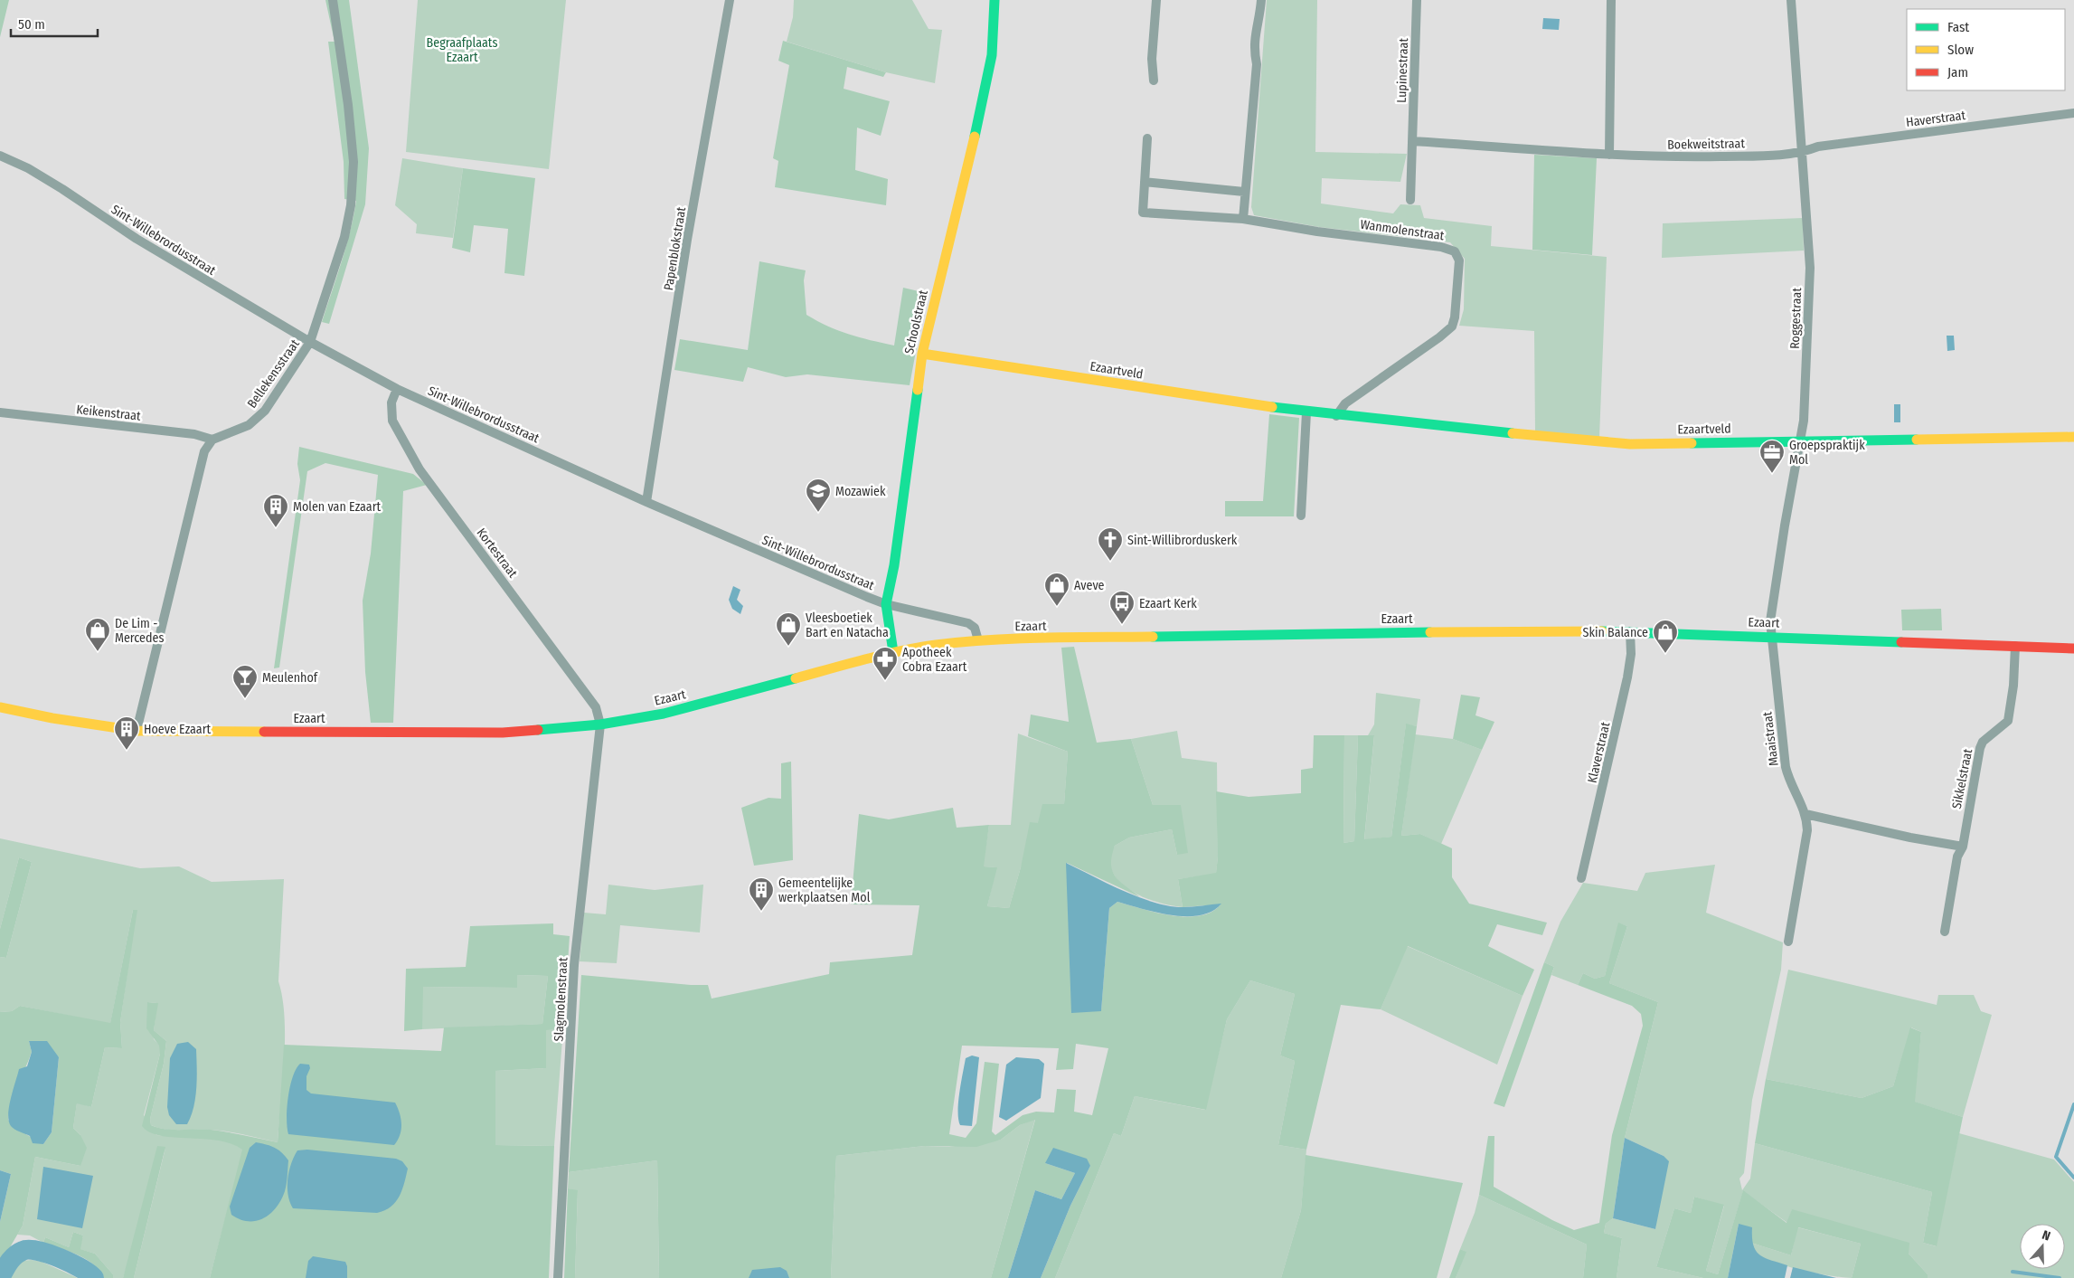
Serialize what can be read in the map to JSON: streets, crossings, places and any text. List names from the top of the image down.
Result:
{
  "streets": {
    "main road": ["Schoolstraat", "Ezaartveld", "Ezaart"],
    "street": [
      "Lupinestraat",
      "Haverstraat",
      "Boekweitstraat",
      "Wanmolenstraat",
      "Sint-Willebrordusstraat",
      "Papenblokstraat",
      "Roggestraat",
      "Bellekensstraat",
      "Keikenstraat",
      "Kortestraat",
      "Maaistraat",
      "Klaverstraat",
      "Sikkelstraat",
      "Slagmolenstraat"
    ]
  },
  "crossings": [
    ["Lupinestraat", "Boekweitstraat"],
    ["Haverstraat", "Boekweitstraat"],
    ["Haverstraat", "Roggestraat"],
    ["Boekweitstraat", "Roggestraat"],
    ["Wanmolenstraat", "Ezaartveld"],
    ["Sint-Willebrordusstraat", "Papenblokstraat"],
    ["Sint-Willebrordusstraat", "Schoolstraat"],
    ["Sint-Willebrordusstraat", "Bellekensstraat"],
    ["Sint-Willebrordusstraat", "Kortestraat"],
    ["Sint-Willebrordusstraat", "Ezaart"],
    ["Roggestraat", "Ezaartveld"],
    ["Roggestraat", "Ezaart"],
    ["Roggestraat", "Maaistraat"],
    ["Schoolstraat", "Ezaartveld"],
    ["Schoolstraat", "Ezaart"],
    ["Bellekensstraat", "Keikenstraat"],
    ["Kortestraat", "Ezaart"],
    ["Kortestraat", "Slagmolenstraat"],
    ["Ezaart", "Maaistraat"],
    ["Ezaart", "Klaverstraat"],
    ["Ezaart", "Sikkelstraat"],
    ["Ezaart", "Slagmolenstraat"]
  ],
  "parks": ["Begraafplaats Ezaart"],
  "places": {
    "office": ["Groepspraktijk Mol"],
    "school or university": ["Mozawiek"],
    "building": ["Molen van Ezaart", "Hoeve Ezaart", "Gemeentelijke werkplaatsen Mol"],
    "church": ["Sint-Willibrorduskerk"],
    "shop": [
      "Aveve",
      "Vleesboetiek Bart en Natacha",
      "De Lim - Mercedes",
      "Skin Balance"
    ],
    "bus stop": ["Ezaart Kerk"],
    "pharmacy": ["Apotheek Cobra Ezaart"],
    "bar": ["Meulenhof"]
  },
  "legend": ["Fast", "Slow", "Jam"],
  "scale_bar": "50 m",
  "north": "top"
}
